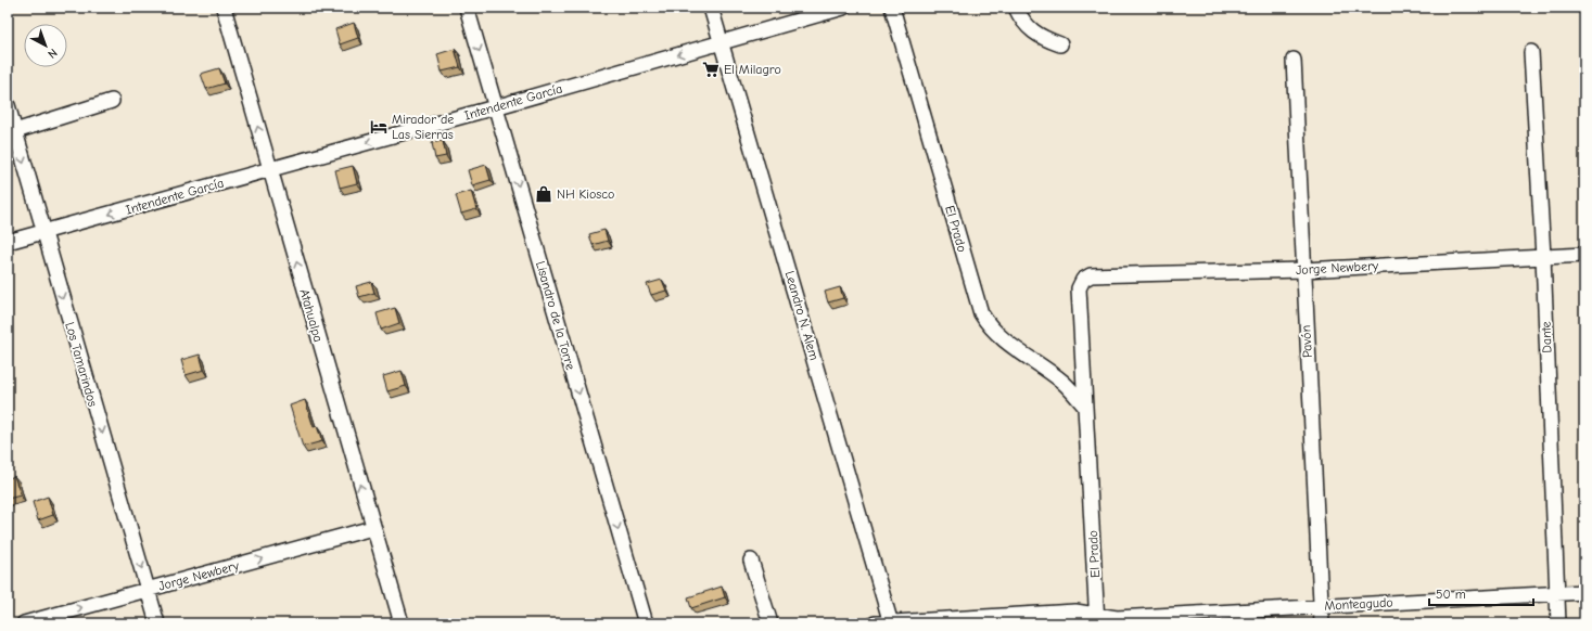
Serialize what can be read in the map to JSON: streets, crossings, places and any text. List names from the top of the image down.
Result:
{
  "streets": {
    "street": [
      "Intendente García",
      "El Prado",
      "Jorge Newbery",
      "Atahualpa",
      "Lisandro de la Torre",
      "Leandro N. Alem",
      "Dante",
      "Pavón",
      "Los Tamarindos",
      "Monteagudo"
    ]
  },
  "crossings": [
    ["Intendente García", "Atahualpa"],
    ["Intendente García", "Lisandro de la Torre"],
    ["Intendente García", "Leandro N. Alem"],
    ["Intendente García", "Los Tamarindos"],
    ["El Prado", "Jorge Newbery"],
    ["El Prado", "Monteagudo"],
    ["Jorge Newbery", "Atahualpa"],
    ["Jorge Newbery", "Dante"],
    ["Jorge Newbery", "Pavón"],
    ["Jorge Newbery", "Los Tamarindos"],
    ["Leandro N. Alem", "Monteagudo"],
    ["Dante", "Monteagudo"],
    ["Pavón", "Monteagudo"]
  ],
  "one_way": [
    "Intendente García",
    "Jorge Newbery",
    "Atahualpa",
    "Lisandro de la Torre",
    "Los Tamarindos"
  ],
  "places": {
    "supermarket": ["El Milagro"],
    "hotel": ["Mirador de Las Sierras"],
    "shop": ["NH Kiosco"]
  },
  "scale_bar": "50 m",
  "north": "bottom right"
}
